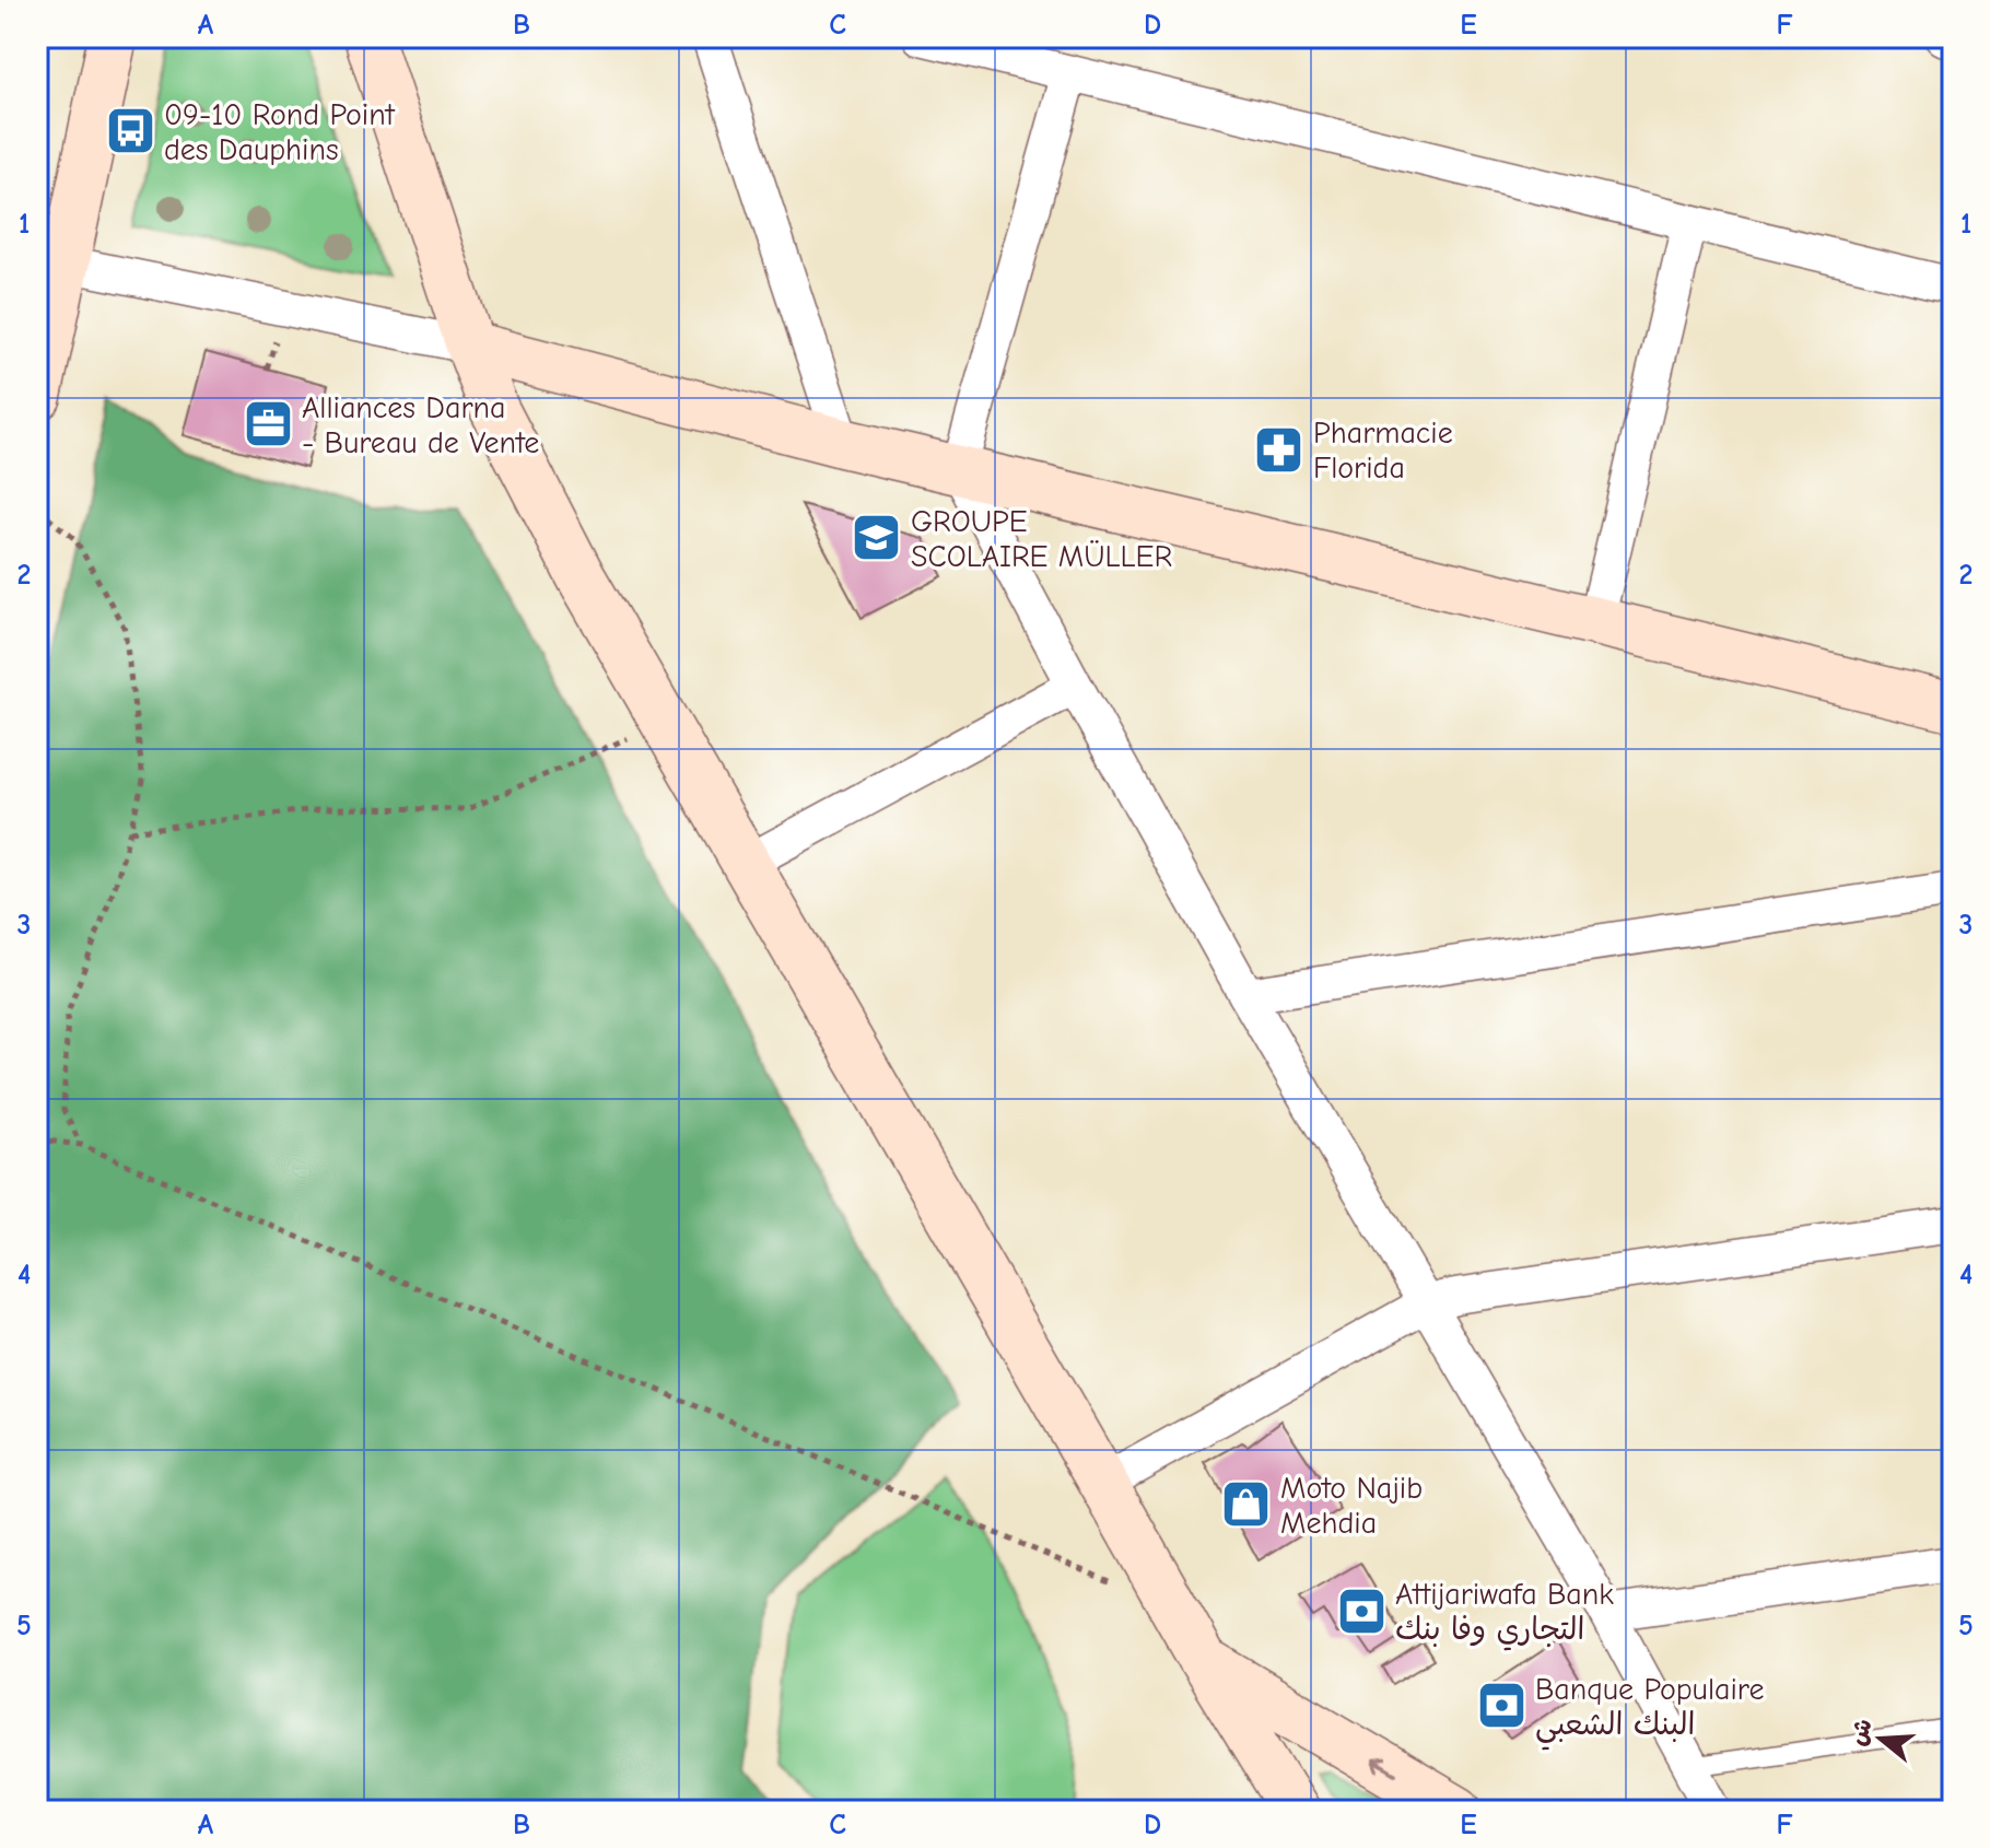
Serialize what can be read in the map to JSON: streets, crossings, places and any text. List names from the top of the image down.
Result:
{
  "places": {
    "bus stop": ["09-10 Rond Point des Dauphins"],
    "office": ["Alliances Darna - Bureau de Vente"],
    "pharmacy": ["Pharmacie Florida"],
    "school or university": ["GROUPE SCOLAIRE MÜLLER"],
    "shop": ["Moto Najib Mehdia"],
    "bank": ["Attijariwafa Bank التجاري وفا بنك", "Banque Populaire البنك الشعبي"]
  },
  "north": "left",
  "grid": {
    "columns": [
      "A",
      "B",
      "C",
      "D",
      "E",
      "F"
    ],
    "rows": [
      "1",
      "2",
      "3",
      "4",
      "5"
    ]
  }
}
